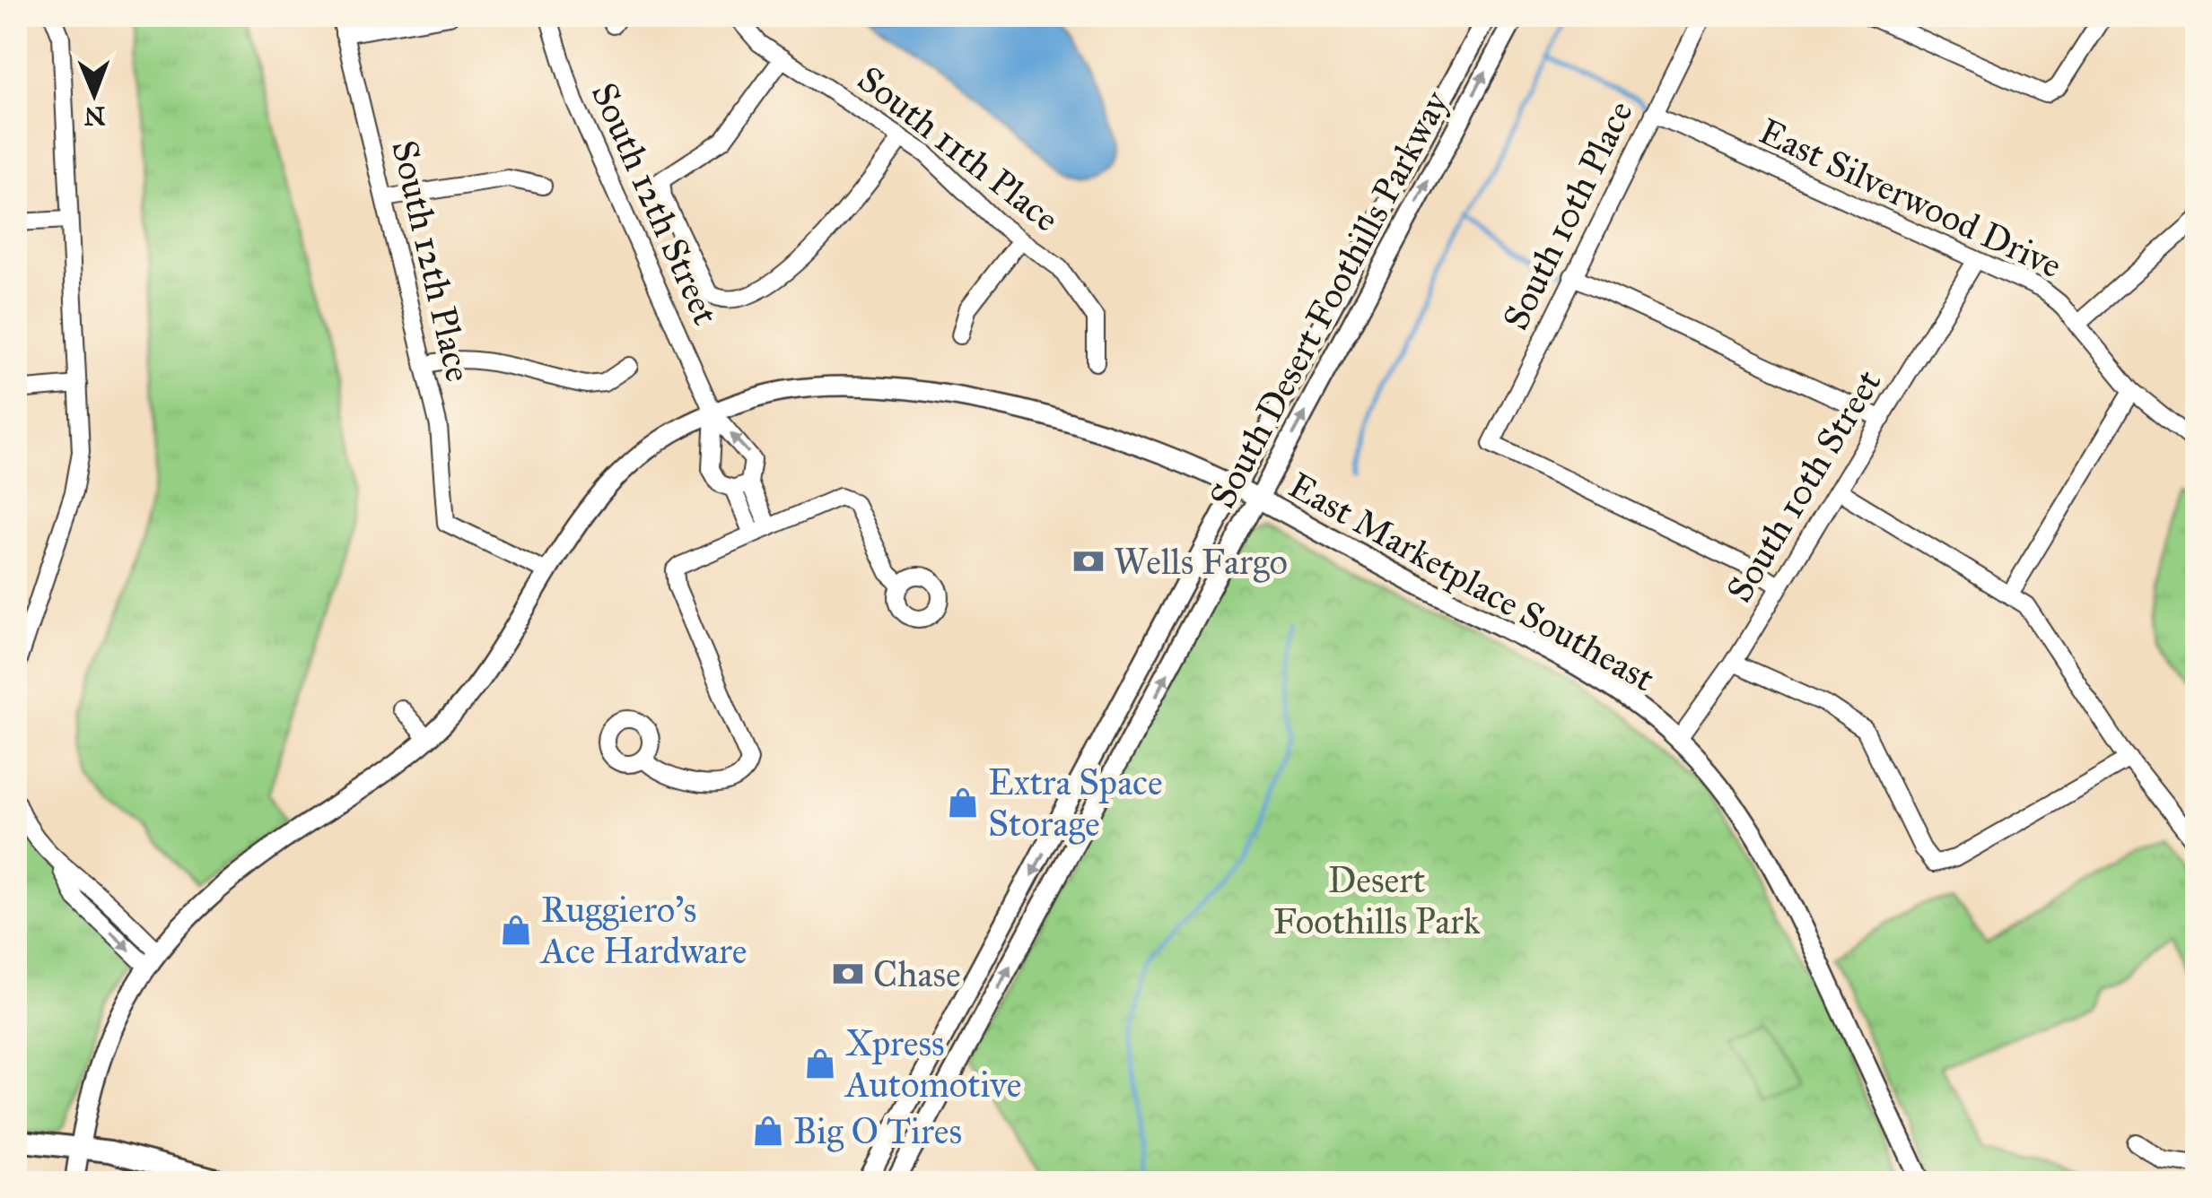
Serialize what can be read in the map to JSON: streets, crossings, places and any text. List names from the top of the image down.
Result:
{
  "streets": {
    "street": [
      "South 11th Place",
      "East Silverwood Drive",
      "South 12th Street",
      "South 10th Place",
      "South 12th Place",
      "South Desert Foothills Parkway",
      "South 10th Street",
      "East Marketplace Southeast"
    ]
  },
  "crossings": [
    ["East Silverwood Drive", "South 10th Place"],
    ["East Silverwood Drive", "South 10th Street"],
    ["South 12th Street", "East Marketplace Southeast"],
    ["South 10th Place", "South 10th Street"],
    ["South Desert Foothills Parkway", "East Marketplace Southeast"],
    ["South 10th Street", "East Marketplace Southeast"]
  ],
  "parks": ["Desert Foothills Park"],
  "places": {
    "bank": ["Wells Fargo", "Chase"],
    "shop": [
      "Extra Space Storage",
      "Ruggiero's Ace Hardware",
      "Xpress Automotive",
      "Big O Tires"
    ]
  },
  "north": "bottom"
}
